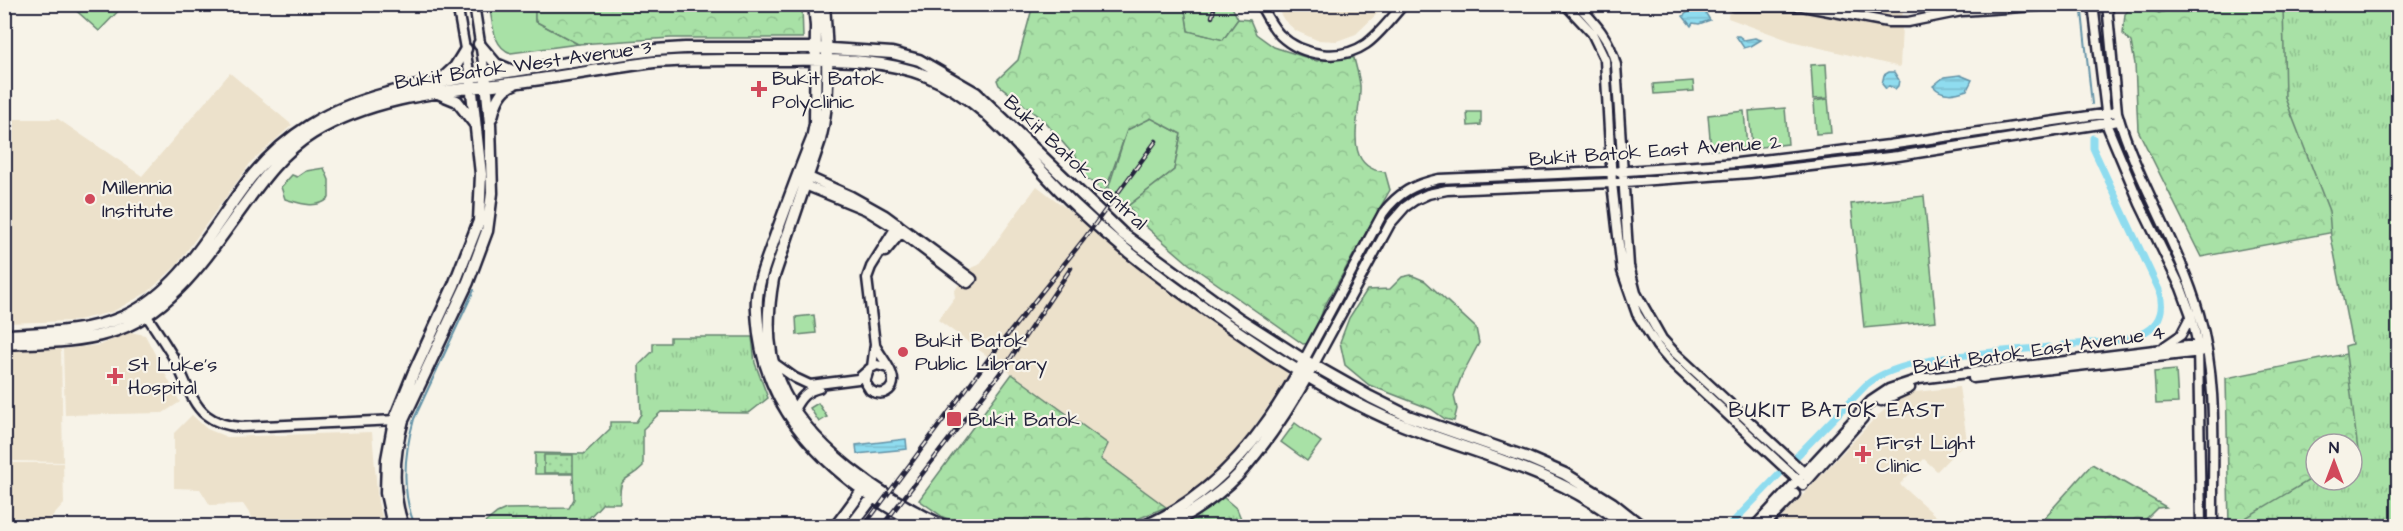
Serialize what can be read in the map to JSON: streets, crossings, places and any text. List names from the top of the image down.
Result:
{
  "streets": {
    "main road": ["Bukit Batok West Avenue 3", "Bukit Batok Central"],
    "street": ["Bukit Batok East Avenue 2", "Bukit Batok East Avenue 4"]
  },
  "crossings": [
    ["Bukit Batok West Avenue 3", "Bukit Batok Central"],
    ["Bukit Batok East Avenue 2", "Bukit Batok Central"]
  ],
  "districts": ["BUKIT BATOK EAST"],
  "places": {
    "health": ["Bukit Batok Polyclinic", "St Luke’s Hospital", "First Light Clinic"],
    "other": ["Millennia Institute", "Bukit Batok Public Library"],
    "transit": ["Bukit Batok"]
  },
  "north": "top"
}
